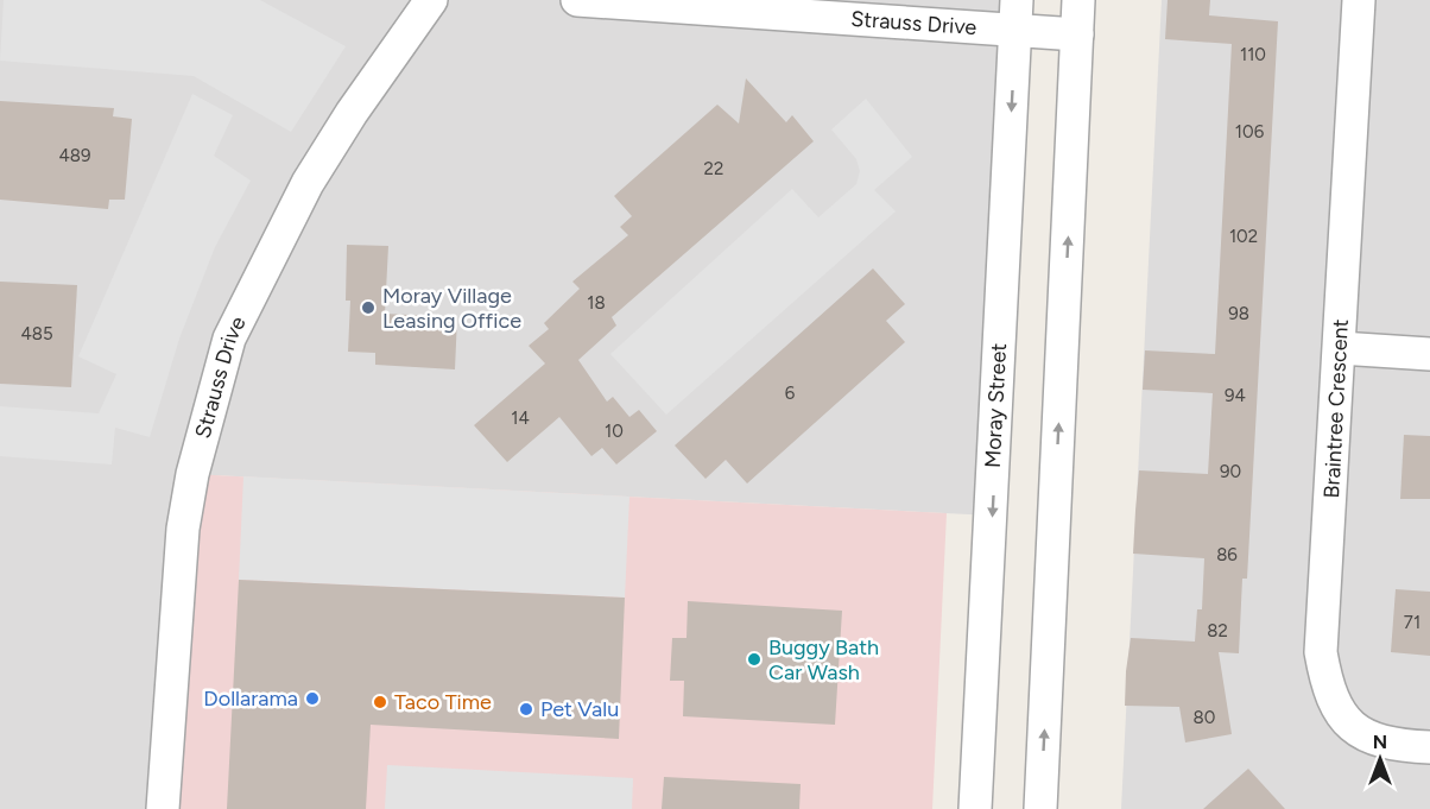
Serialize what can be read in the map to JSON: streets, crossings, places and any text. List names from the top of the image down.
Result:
{
  "streets": {
    "street": ["Strauss Drive", "Moray Street", "Braintree Crescent"]
  },
  "crossings": [
    ["Strauss Drive", "Moray Street"]
  ],
  "places": [
    "Moray Village Leasing Office",
    "Buggy Bath Car Wash",
    "Dollarama",
    "Taco Time",
    "Pet Valu"
  ],
  "house_numbers": [
    "110",
    "106",
    "489",
    "22",
    "102",
    "18",
    "98",
    "485",
    "6",
    "94",
    "14",
    "10",
    "90",
    "86",
    "71",
    "82",
    "80"
  ],
  "north": "top"
}
